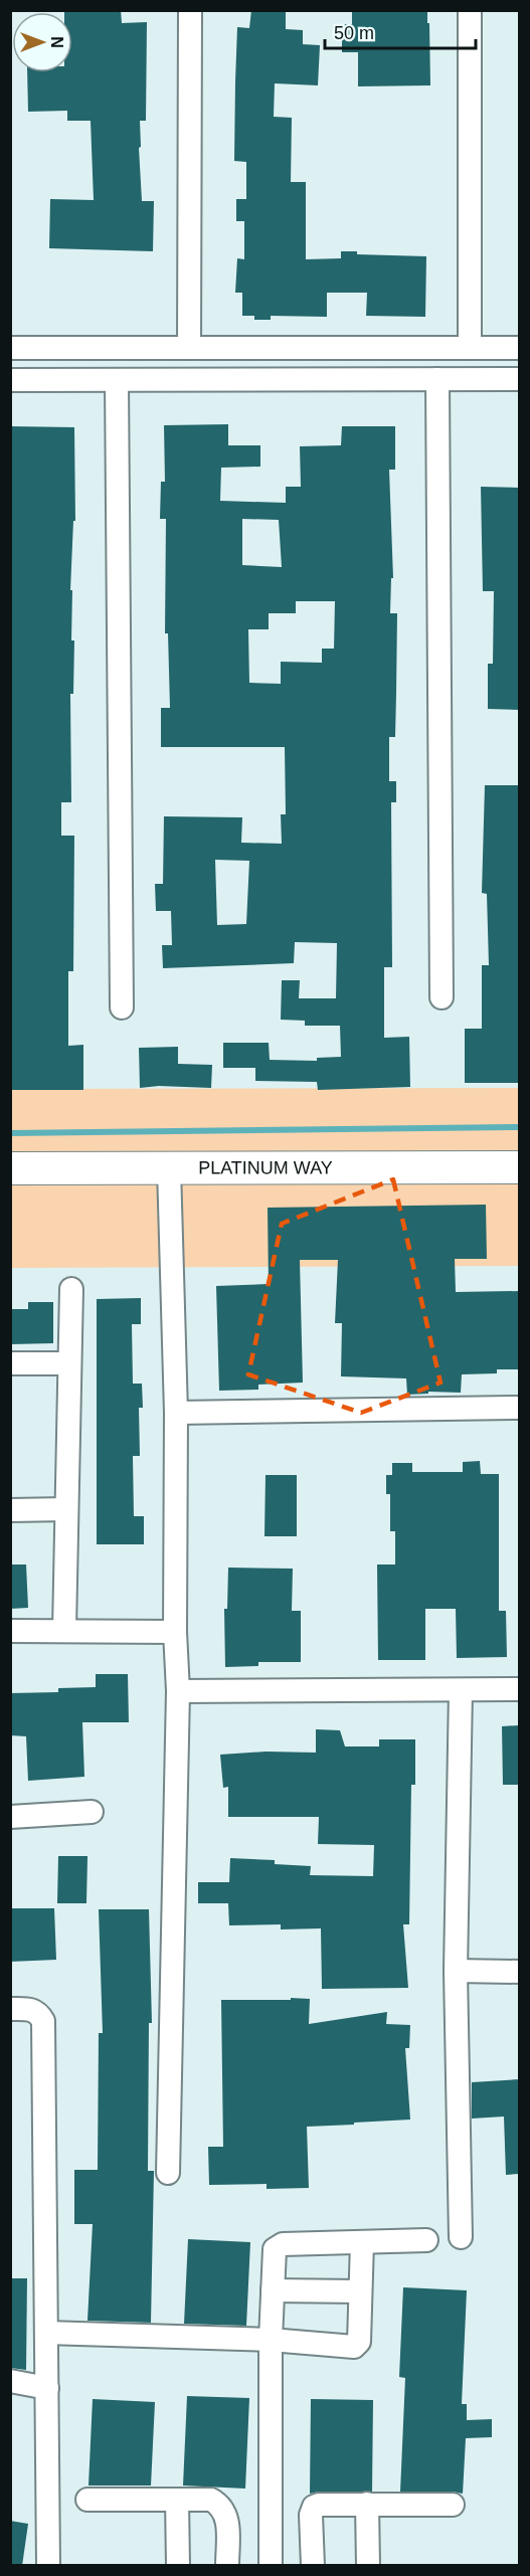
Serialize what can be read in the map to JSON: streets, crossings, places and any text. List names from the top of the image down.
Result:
{
  "streets": {
    "street": ["PLATINUM WAY"]
  },
  "scale_bar": "50 m",
  "north": "right"
}
